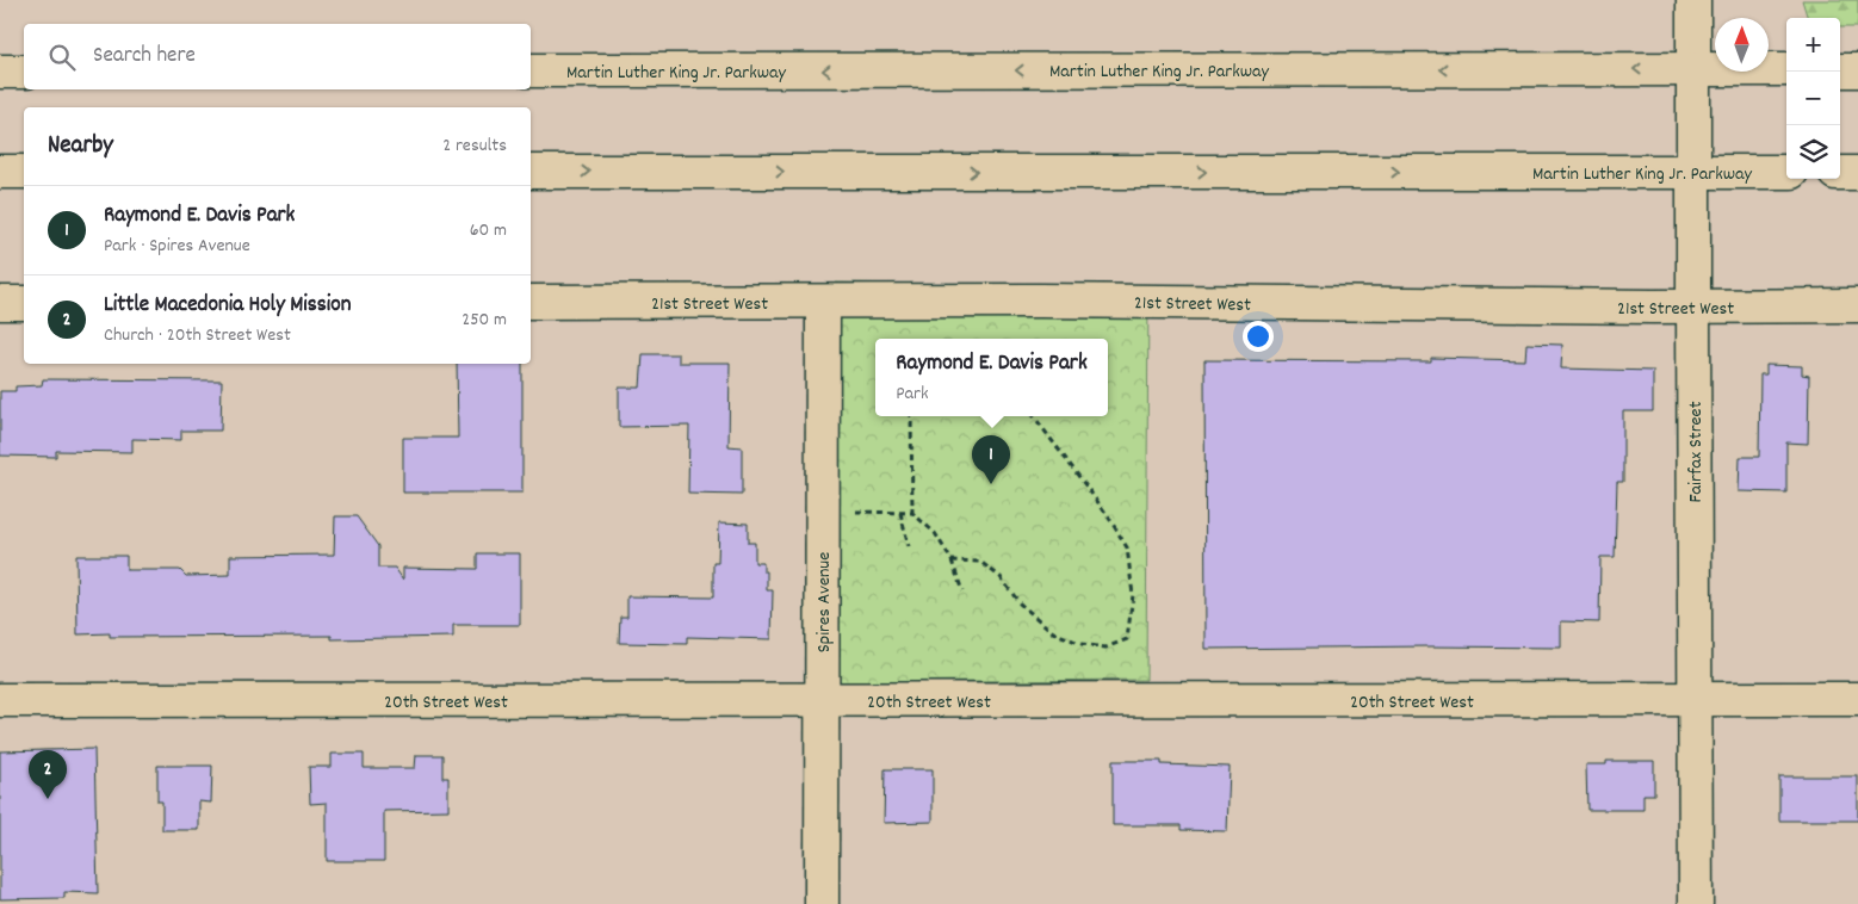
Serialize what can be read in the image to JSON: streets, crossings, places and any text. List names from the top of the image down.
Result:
{
  "streets": {
    "main road": [
      "Martin Luther King Jr. Parkway",
      "21st Street West",
      "Fairfax Street",
      "Spires Avenue",
      "20th Street West"
    ]
  },
  "crossings": [
    ["Martin Luther King Jr. Parkway", "Fairfax Street"],
    ["21st Street West", "Fairfax Street"],
    ["21st Street West", "Spires Avenue"],
    ["Fairfax Street", "20th Street West"],
    ["Spires Avenue", "20th Street West"]
  ],
  "north": "top",
  "page": {
    "map_buttons": ["+", "−"],
    "search": "Search here",
    "heading": ["Nearby", "2 results"],
    "list": [
      {
        "mark": "1",
        "name": "Raymond E. Davis Park",
        "note": "Park · Spires Avenue",
        "value": "60 m"
      },
      {
        "mark": "2",
        "name": "Little Macedonia Holy Mission",
        "note": "Church · 20th Street West",
        "value": "250 m"
      }
    ],
    "popup": ["Raymond E. Davis Park", "Park"],
    "pins": ["1", "2"]
  }
}
